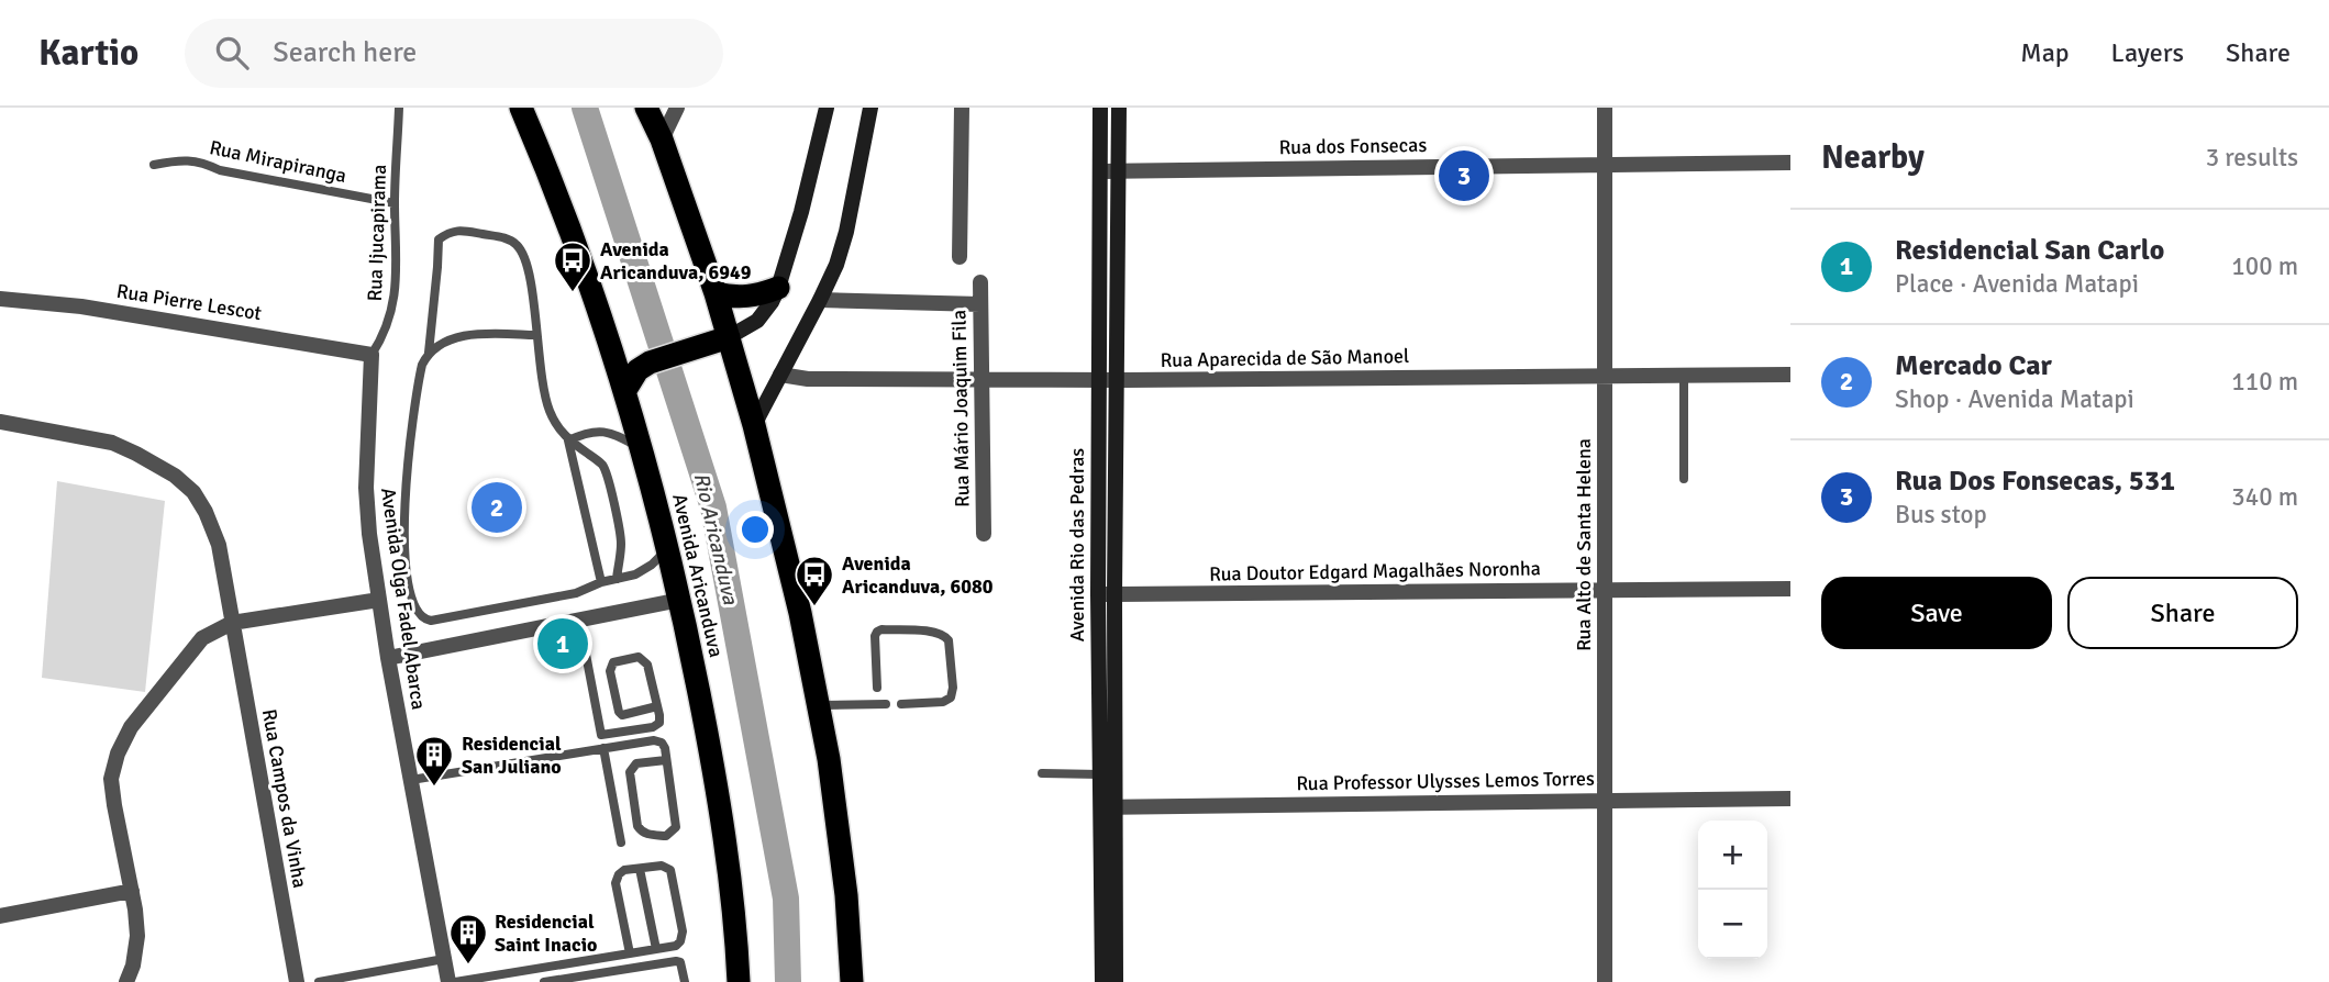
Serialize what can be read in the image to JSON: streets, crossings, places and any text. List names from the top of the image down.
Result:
{
  "streets": {
    "highway": ["Avenida Aricanduva"],
    "main road": ["Avenida Rio das Pedras"],
    "street": [
      "Rua dos Fonsecas",
      "Rua Pierre Lescot",
      "Rua Aparecida de São Manoel",
      "Rua Mário Joaquim Fila",
      "Rua Alto de Santa Helena",
      "Rua Doutor Edgard Magalhães Noronha",
      "Avenida Olga Fadel Abarca",
      "Rua Professor Ulysses Lemos Torres",
      "Rua Campos da Vinha"
    ],
    "lane": ["Rua Mirapiranga", "Rua Ijucapirama"]
  },
  "crossings": [
    ["Rua dos Fonsecas", "Avenida Rio das Pedras"],
    ["Rua dos Fonsecas", "Rua Alto de Santa Helena"],
    ["Rua Mirapiranga", "Rua Ijucapirama"],
    ["Rua Ijucapirama", "Rua Pierre Lescot"],
    ["Rua Ijucapirama", "Avenida Olga Fadel Abarca"],
    ["Rua Pierre Lescot", "Avenida Olga Fadel Abarca"],
    ["Rua Aparecida de São Manoel", "Rua Mário Joaquim Fila"],
    ["Rua Aparecida de São Manoel", "Avenida Rio das Pedras"],
    ["Rua Aparecida de São Manoel", "Rua Alto de Santa Helena"],
    ["Avenida Rio das Pedras", "Rua Doutor Edgard Magalhães Noronha"],
    ["Avenida Rio das Pedras", "Rua Professor Ulysses Lemos Torres"],
    ["Rua Alto de Santa Helena", "Rua Doutor Edgard Magalhães Noronha"],
    ["Rua Alto de Santa Helena", "Rua Professor Ulysses Lemos Torres"]
  ],
  "water": ["Rio Aricanduva"],
  "places": {
    "bus stop": ["Avenida Aricanduva, 6949", "Avenida Aricanduva, 6080"],
    "building": ["Residencial San Juliano", "Residencial Saint Inacio"]
  },
  "page": {
    "header": "Kartio",
    "search": "Search here",
    "nav": ["Map", "Layers", "Share"],
    "heading": ["Nearby", "3 results"],
    "pins": ["3", "2", "1"],
    "list": [
      {
        "mark": "1",
        "name": "Residencial San Carlo",
        "note": "Place · Avenida Matapi",
        "value": "100 m"
      },
      {
        "mark": "2",
        "name": "Mercado Car",
        "note": "Shop · Avenida Matapi",
        "value": "110 m"
      },
      {
        "mark": "3",
        "name": "Rua Dos Fonsecas, 531",
        "note": "Bus stop",
        "value": "340 m"
      }
    ],
    "buttons": ["Save", "Share"],
    "map_buttons": ["+", "−"]
  }
}
